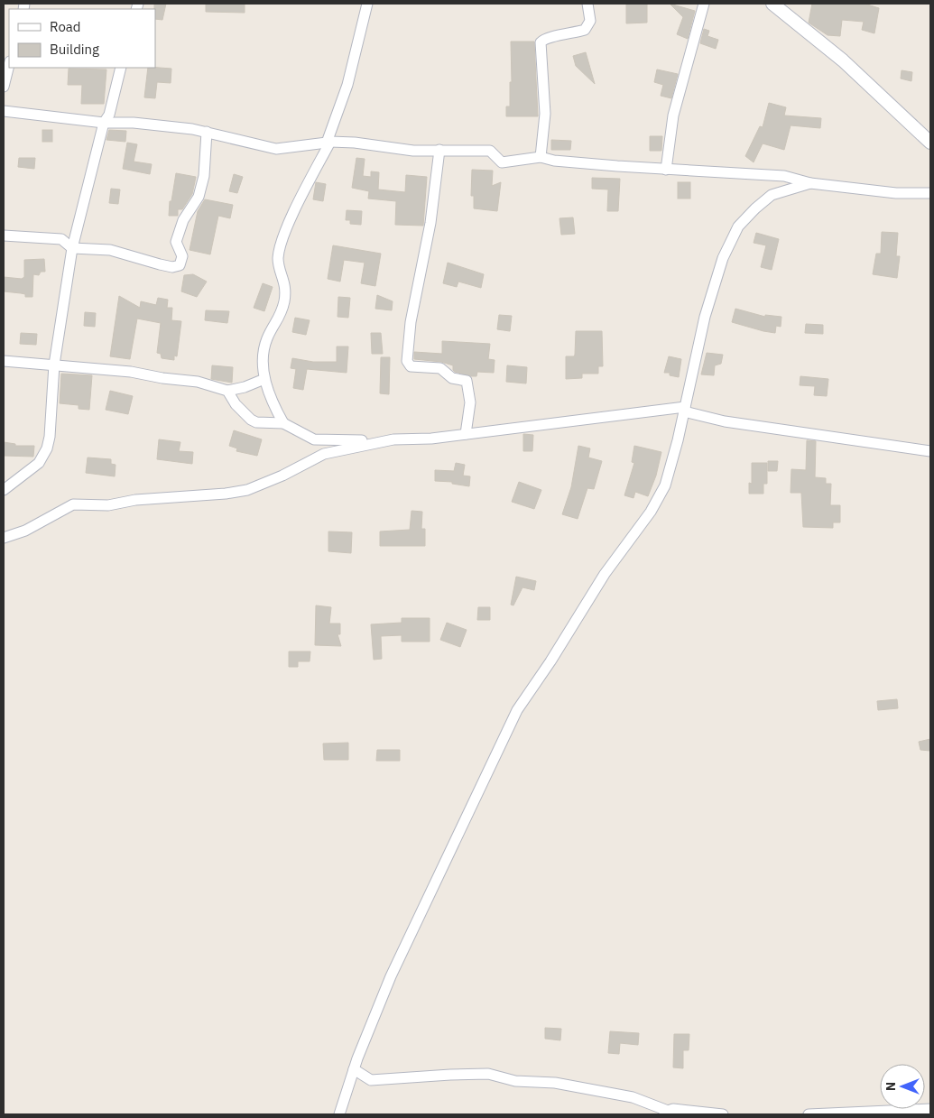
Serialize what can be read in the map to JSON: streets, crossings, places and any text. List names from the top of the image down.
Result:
{
  "legend": ["Road", "Building"],
  "north": "left"
}
